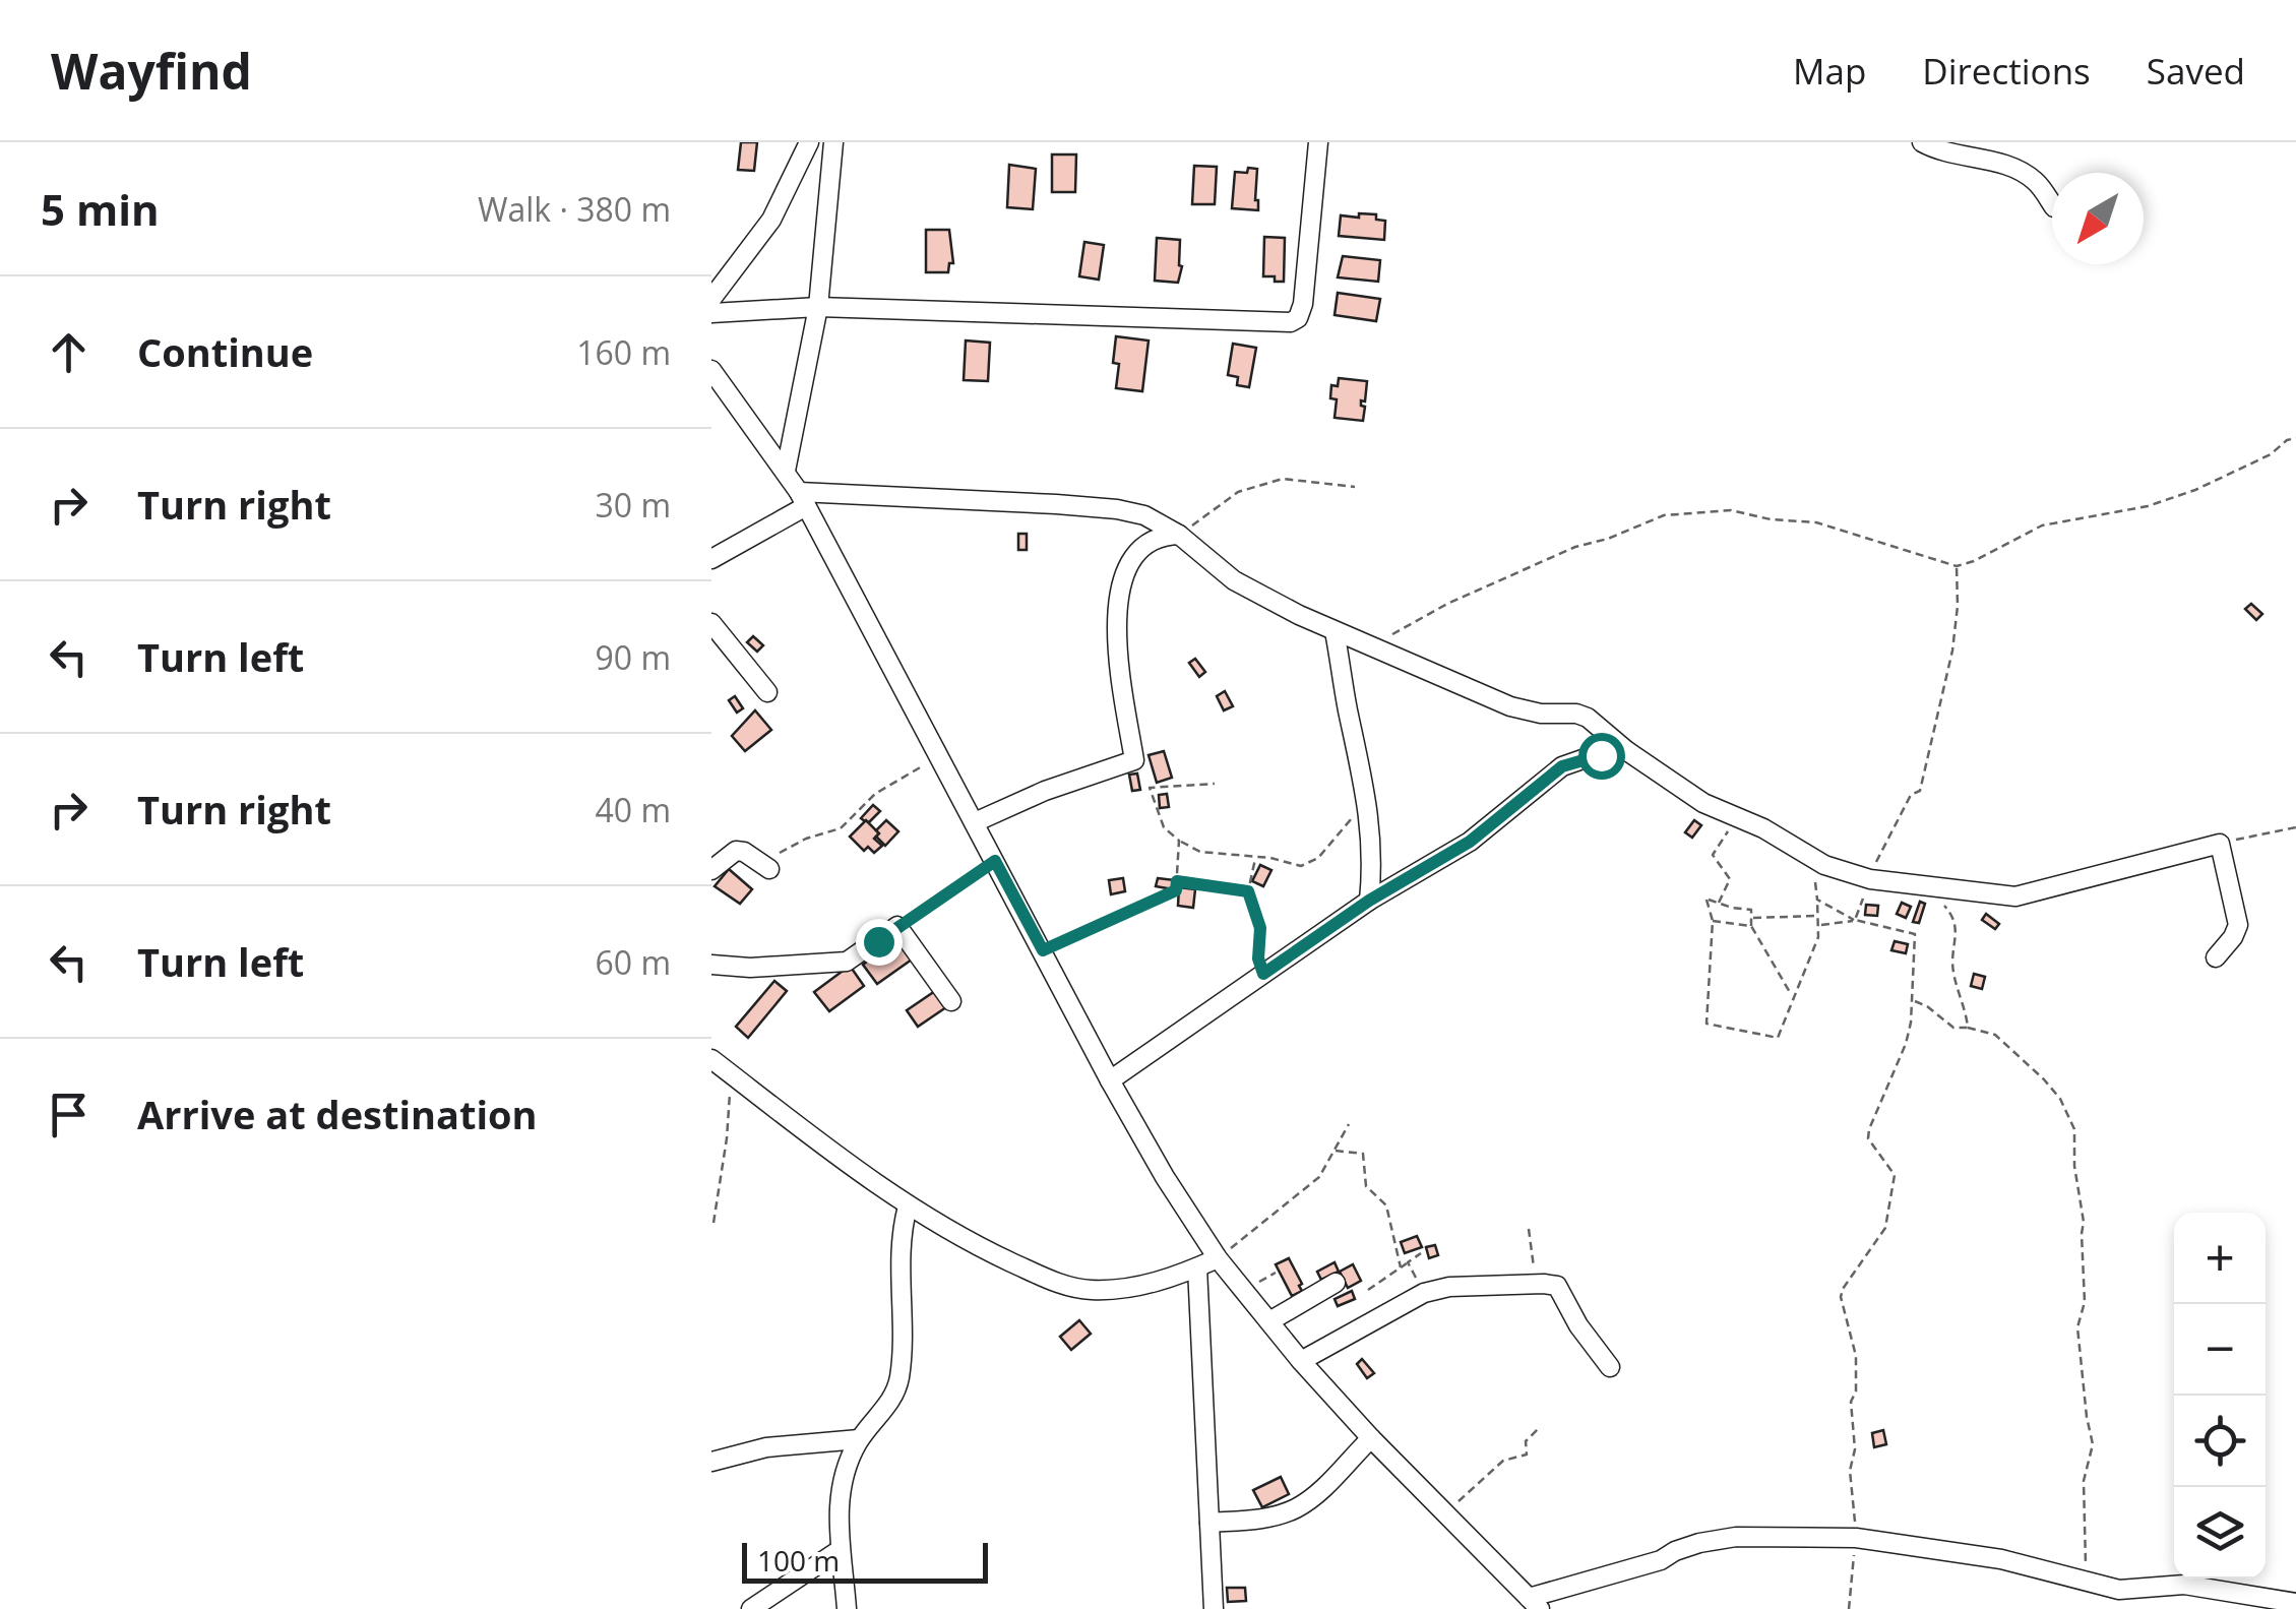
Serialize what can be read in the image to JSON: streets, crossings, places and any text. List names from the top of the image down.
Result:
{
  "scale_bar": "100 m",
  "north": "bottom left",
  "page": {
    "header": "Wayfind",
    "nav": ["Map", "Directions", "Saved"],
    "heading": ["5 min", "Walk · 380 m"],
    "list": [
      ["Continue", "160 m"],
      ["Turn right", "30 m"],
      ["Turn left", "90 m"],
      ["Turn right", "40 m"],
      ["Turn left", "60 m"],
      "Arrive at destination"
    ],
    "map_buttons": ["+", "−"],
    "scale": "100 m"
  }
}
